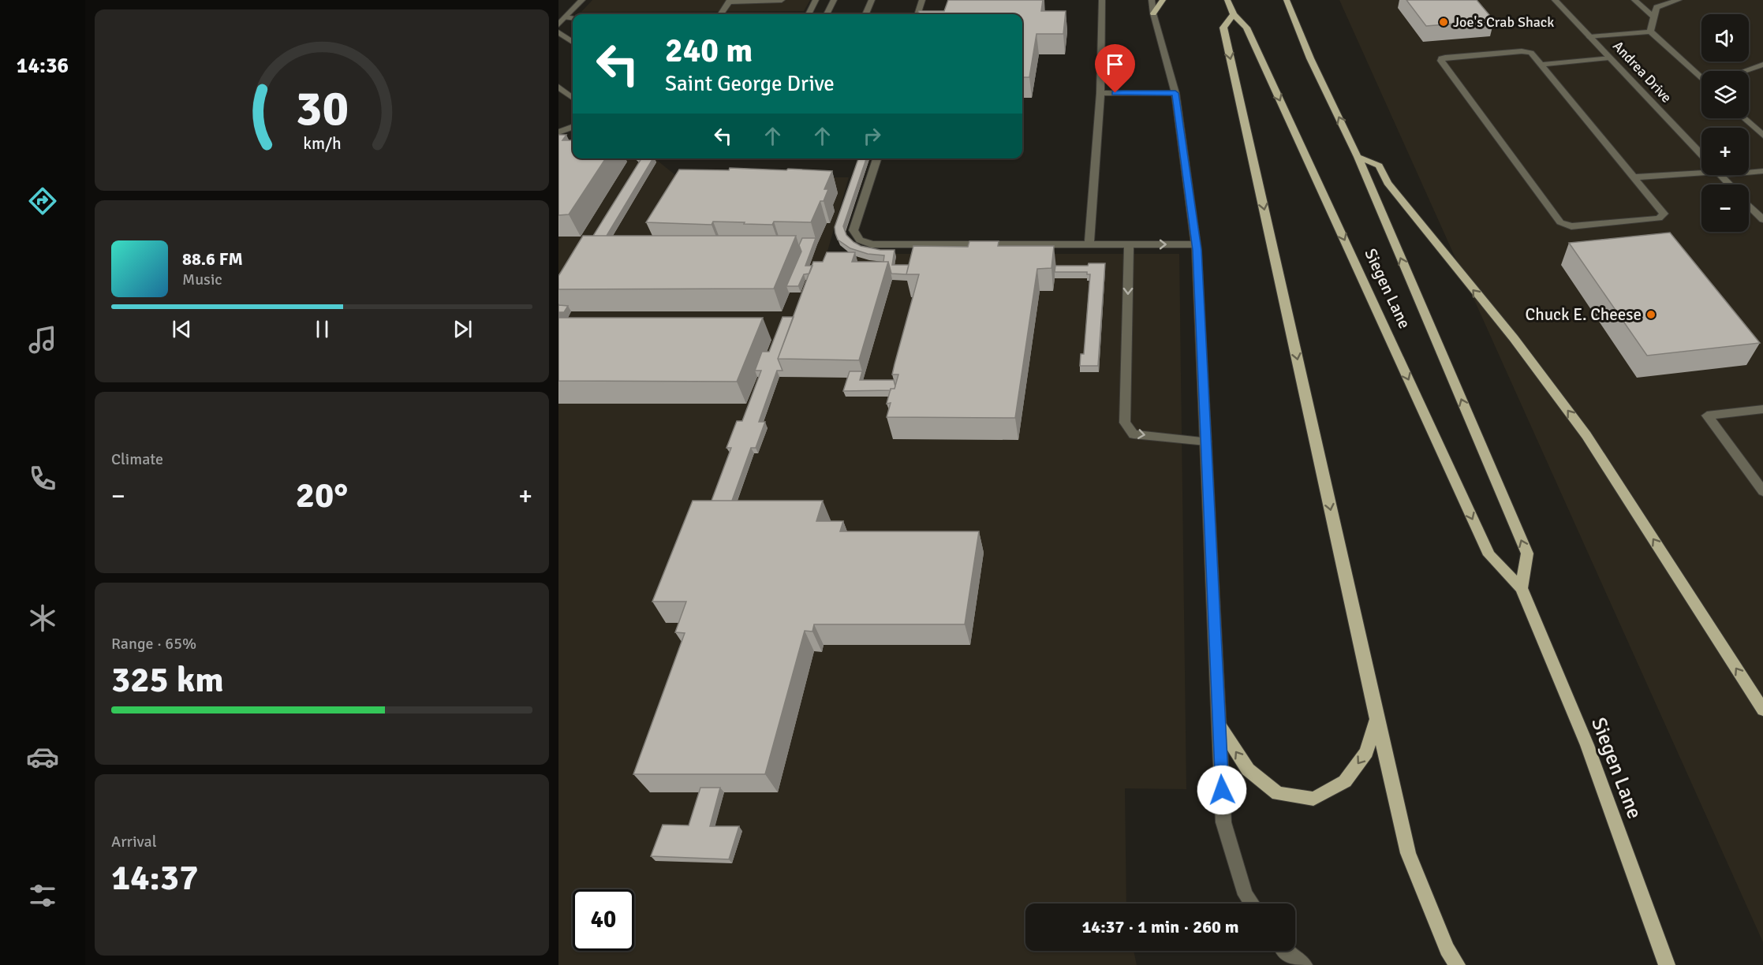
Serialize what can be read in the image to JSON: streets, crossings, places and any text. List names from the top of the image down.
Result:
{
  "streets": {
    "main road": ["Siegen Lane"],
    "street": ["Andrea Drive"]
  },
  "places": ["Joe's Crab Shack", "Chuck E. Cheese"],
  "page": {
    "tabs": "14:36",
    "map_buttons": ["+", "−"],
    "turn": ["240 m", "Saint George Drive"],
    "song": ["88.6 FM", "Music"],
    "tile": [
      "Climate",
      ["Range · 65%", "325 km"],
      ["Arrival", "14:37"]
    ],
    "heat": ["−", "20°", "+"],
    "limit": "40",
    "trip": "14:37 · 1 min · 260 m",
    "gauge": ["30", "km/h"]
  }
}
